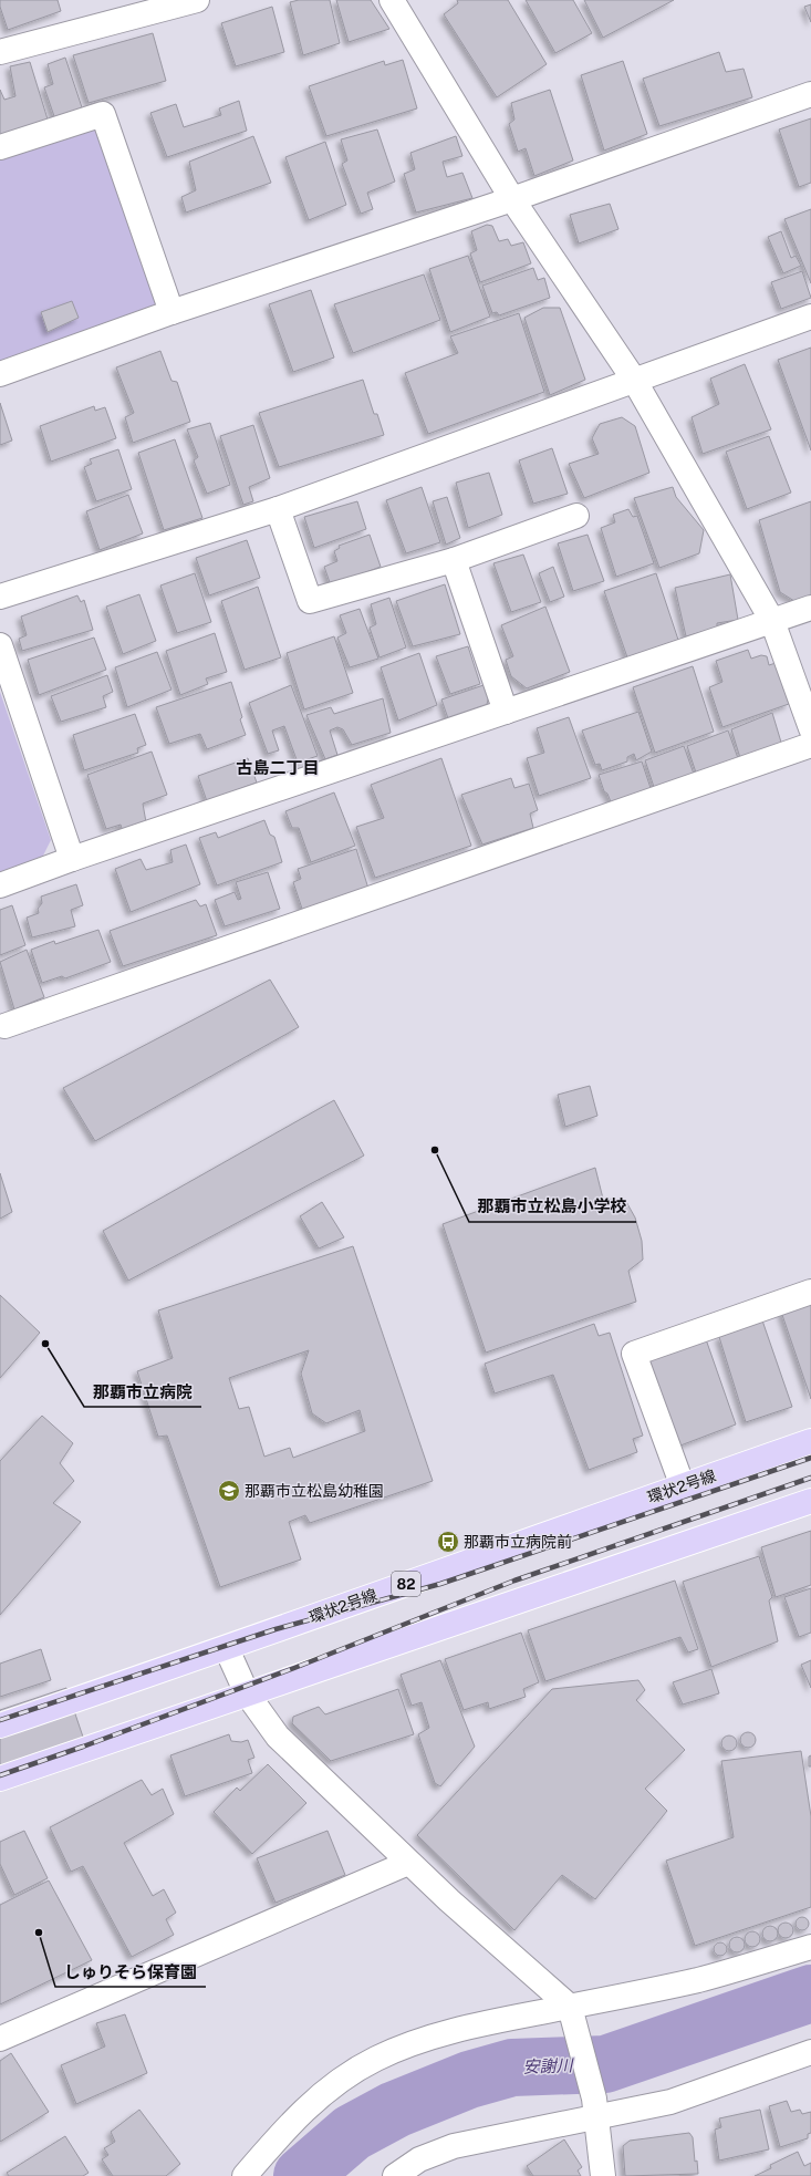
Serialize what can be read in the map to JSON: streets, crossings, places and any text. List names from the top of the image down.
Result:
{
  "streets": {
    "main road": ["環状2号線", "82"]
  },
  "districts": ["古島二丁目"],
  "water": ["安謝川"],
  "places": {
    "other": ["那覇市立松島小学校", "那覇市立病院", "しゅりそら保育園"],
    "school or university": ["那覇市立松島幼稚園"],
    "bus stop": ["那覇市立病院前"]
  }
}
